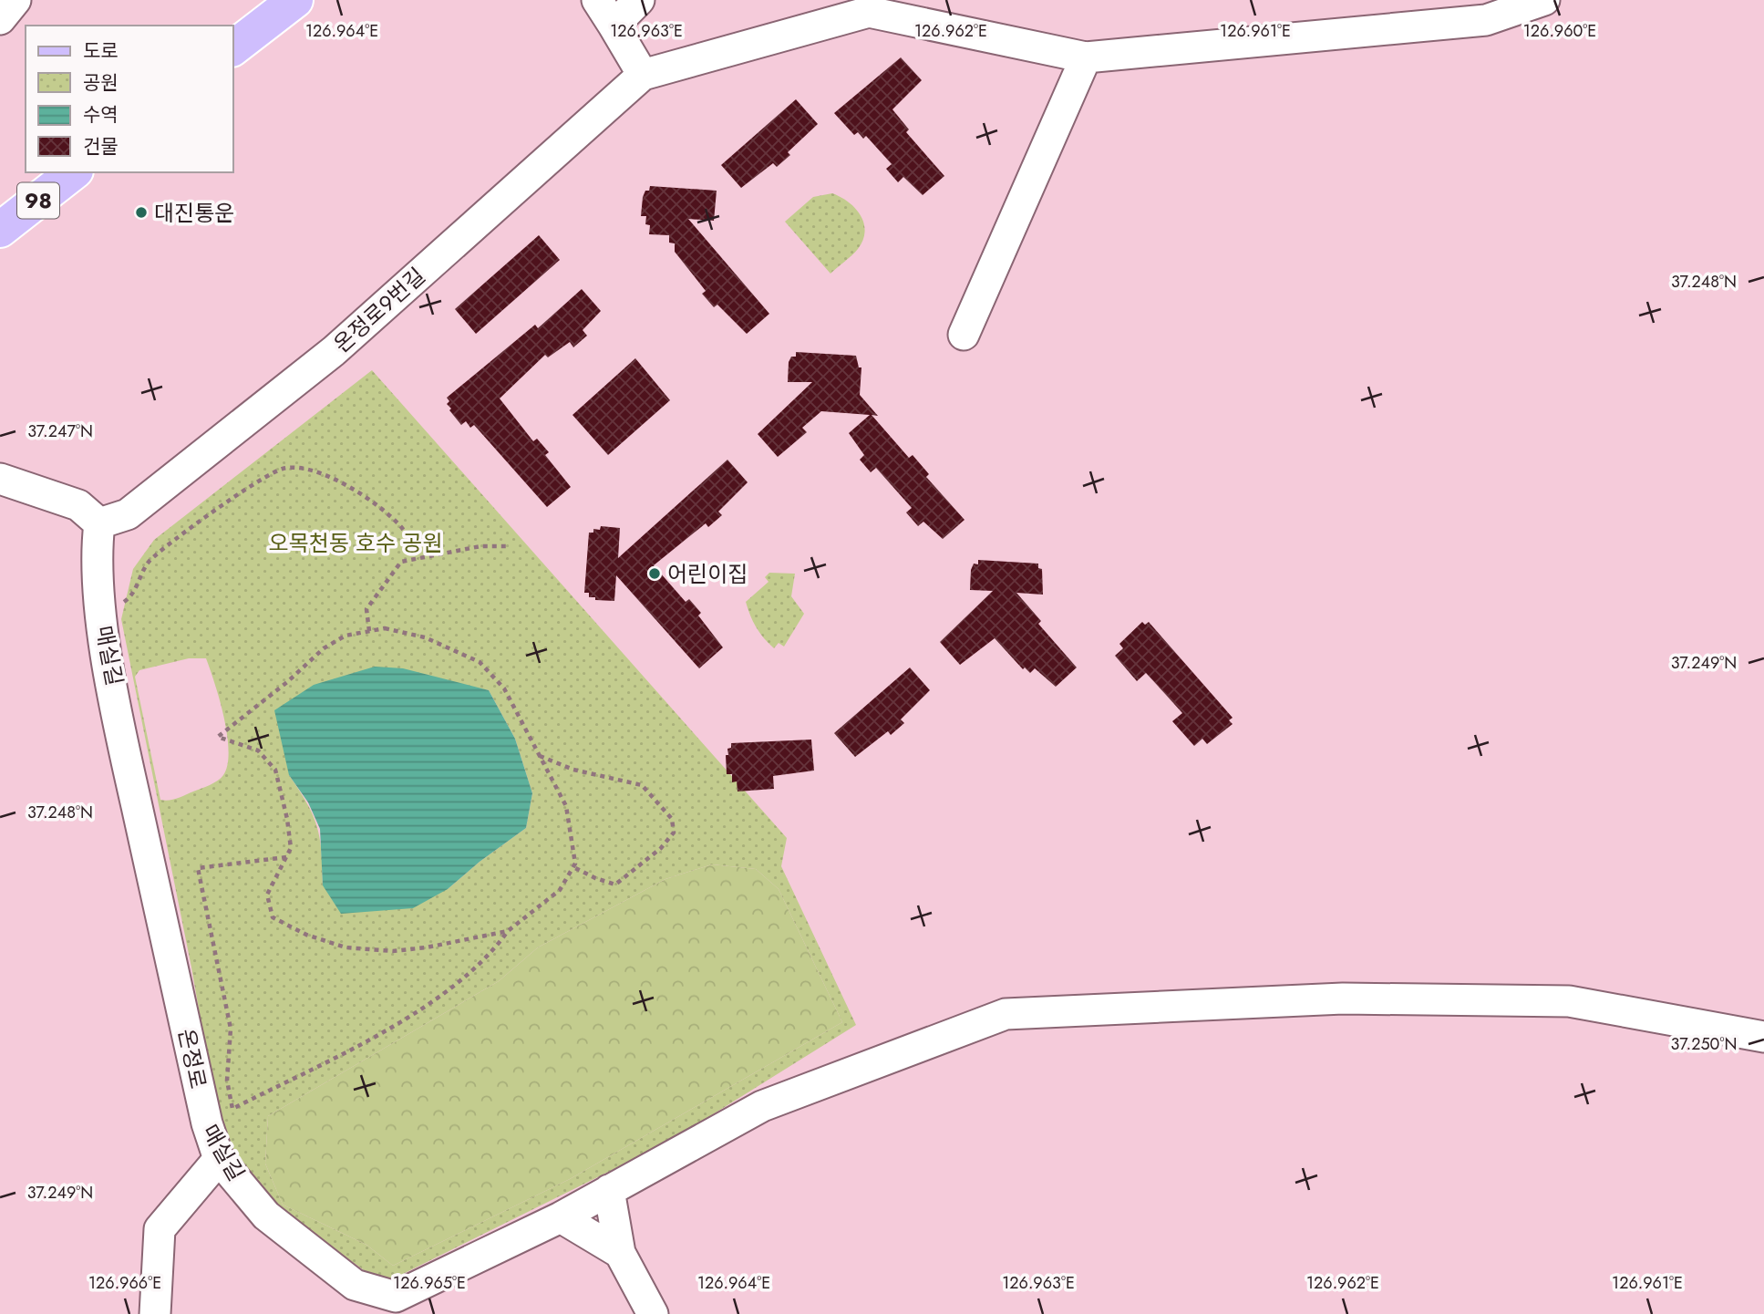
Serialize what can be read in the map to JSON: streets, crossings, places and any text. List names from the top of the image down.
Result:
{
  "streets": {
    "main road": ["98"],
    "street": ["온정로9번길", "온정로"]
  },
  "crossings": [
    ["온정로9번길", "온정로"]
  ],
  "parks": ["오목천동 호수 공원"],
  "places": ["대진통운", "어린이집"],
  "legend": [
    "도로",
    "공원",
    "수역",
    "건물"
  ],
  "coordinates": [
    "126.964°E",
    "126.963°E",
    "126.962°E",
    "126.961°E",
    "126.960°E",
    "37.248°N",
    "37.247°N",
    "37.249°N",
    "37.250°N",
    "126.966°E",
    "126.965°E"
  ]
}
